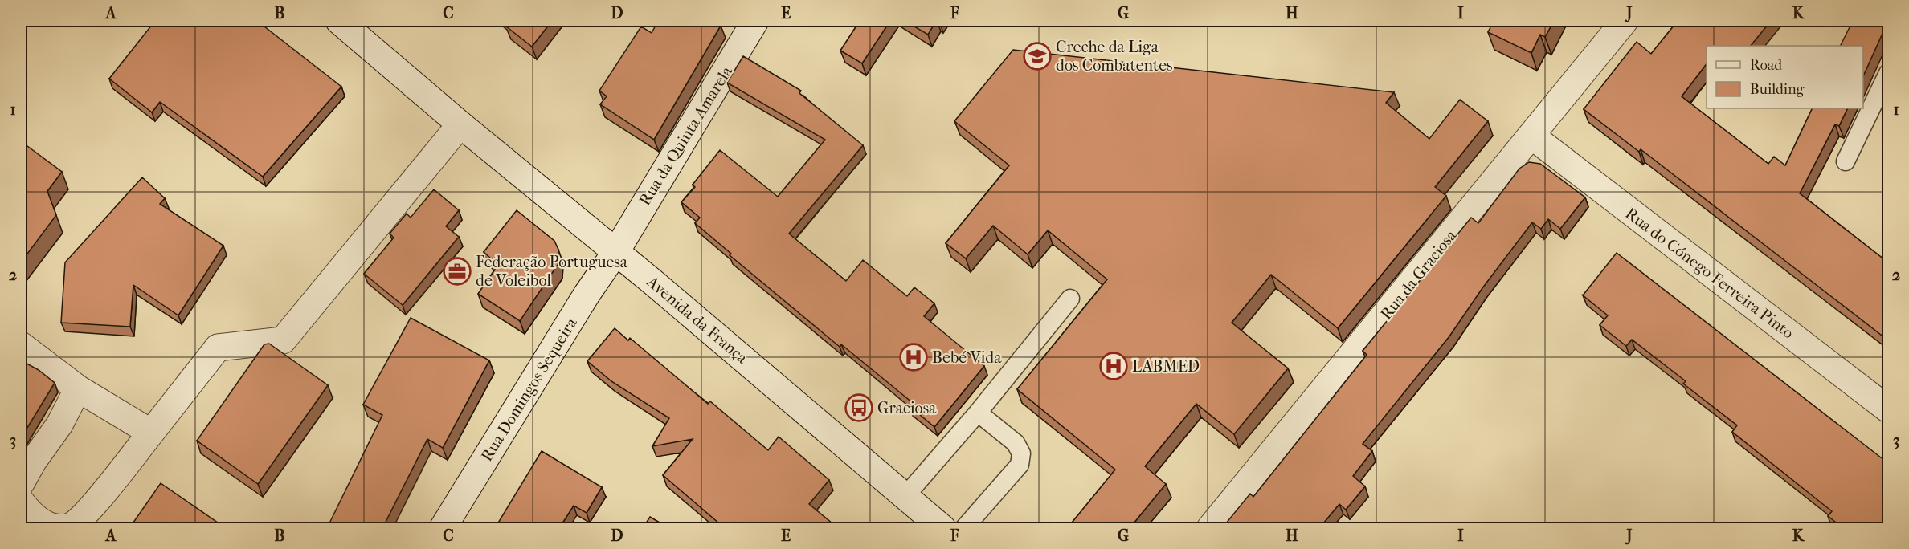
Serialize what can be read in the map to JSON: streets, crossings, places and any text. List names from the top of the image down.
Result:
{
  "streets": {
    "street": [
      "Rua da Quinta Amarela",
      "Rua do Cónego Ferreira Pinto",
      "Rua da Graciosa",
      "Avenida da França",
      "Rua Domingos Sequeira"
    ]
  },
  "crossings": [
    ["Rua da Quinta Amarela", "Avenida da França"],
    ["Rua da Quinta Amarela", "Rua Domingos Sequeira"],
    ["Rua do Cónego Ferreira Pinto", "Rua da Graciosa"],
    ["Avenida da França", "Rua Domingos Sequeira"]
  ],
  "places": {
    "school or university": ["Creche da Liga dos Combatentes"],
    "office": ["Federação Portuguesa de Voleibol"],
    "hospital": ["Bebé Vida", "LABMED"],
    "bus stop": ["Graciosa"]
  },
  "legend": ["Road", "Building"],
  "grid": {
    "columns": [
      "A",
      "B",
      "C",
      "D",
      "E",
      "F",
      "G",
      "H",
      "I",
      "J",
      "K"
    ],
    "rows": ["1", "2", "3"]
  }
}
